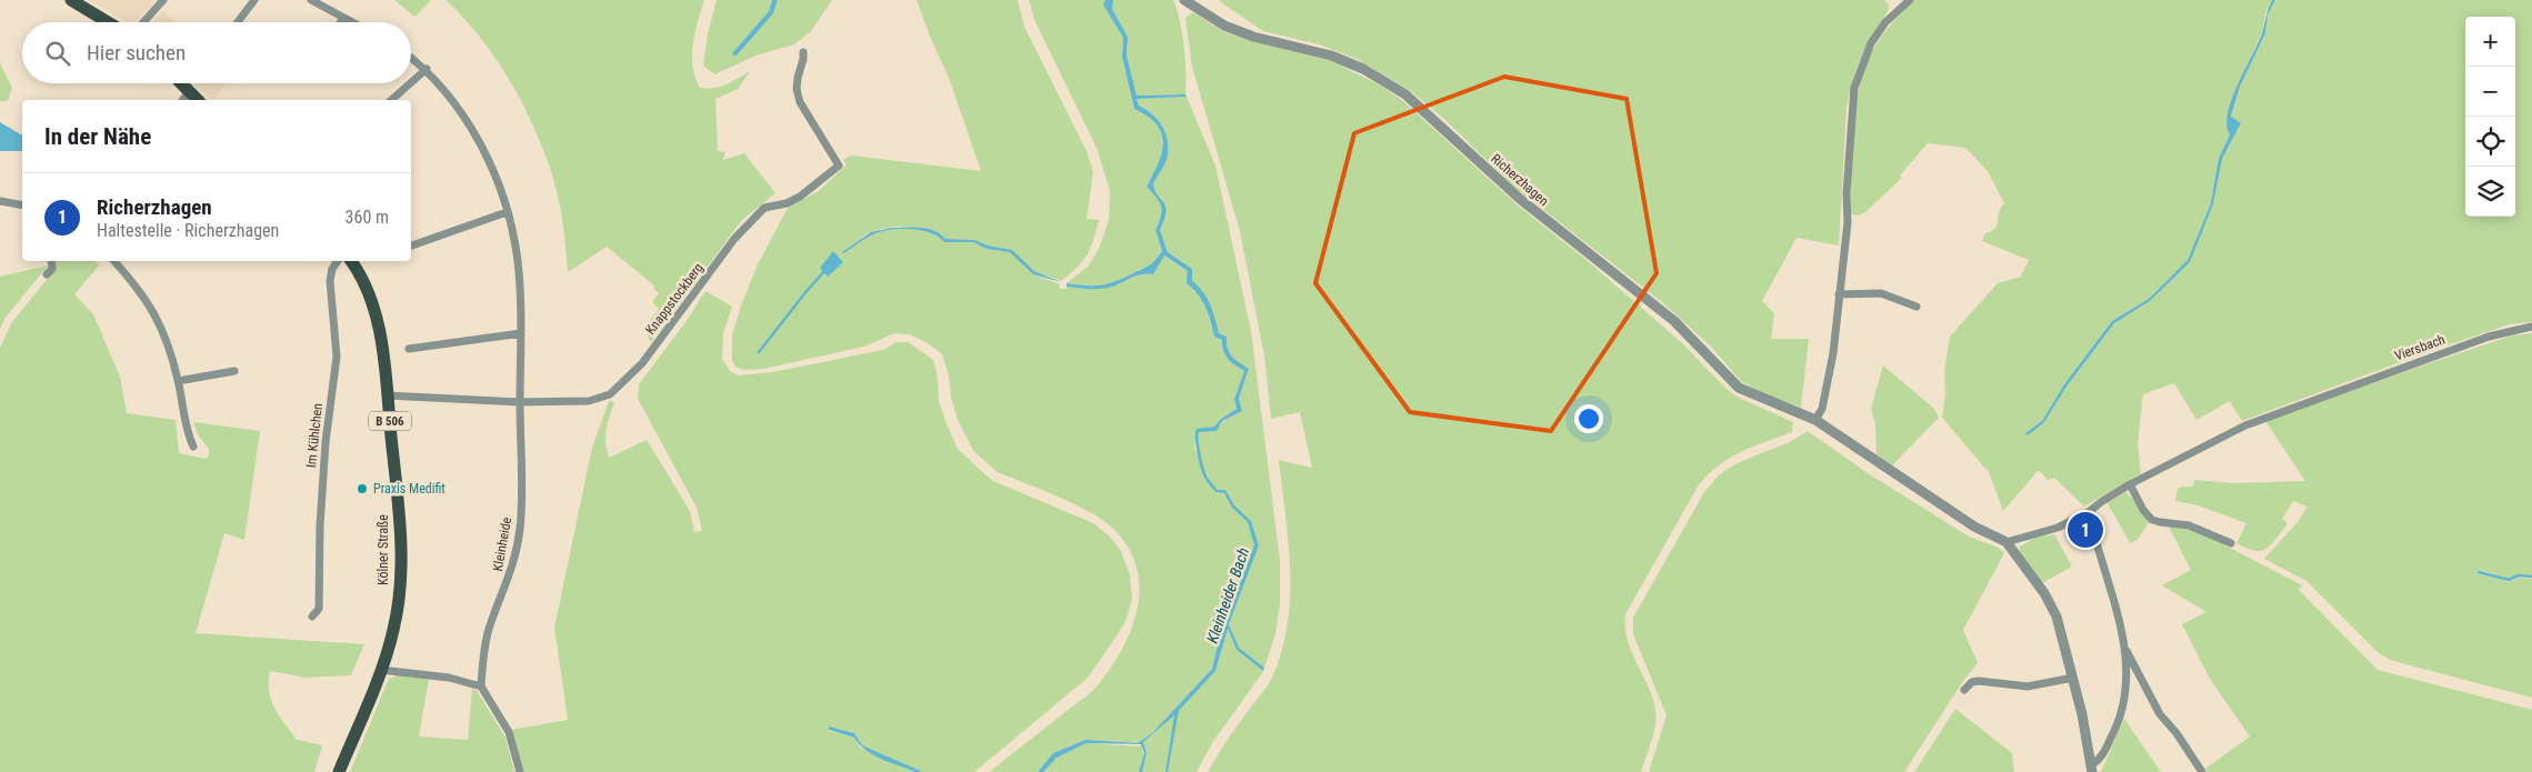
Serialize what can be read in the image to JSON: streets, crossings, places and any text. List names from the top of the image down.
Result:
{
  "streets": {
    "main road": ["B 506", "Kölner Straße"],
    "street": [
      "Richerzhagen",
      "Knappstockberg",
      "Viersbach",
      "Im Kühlchen",
      "Kleinheide"
    ]
  },
  "crossings": [
    ["Knappstockberg", "Kleinheide"],
    ["Knappstockberg", "Kölner Straße"]
  ],
  "water": ["Kleinheider Bach"],
  "places": ["Praxis Medifit"],
  "page": {
    "map_buttons": ["+", "−"],
    "search": "Hier suchen",
    "heading": "In der Nähe",
    "list": [
      {
        "mark": "1",
        "name": "Richerzhagen",
        "note": "Haltestelle · Richerzhagen",
        "value": "360 m"
      }
    ],
    "pins": "1"
  }
}
